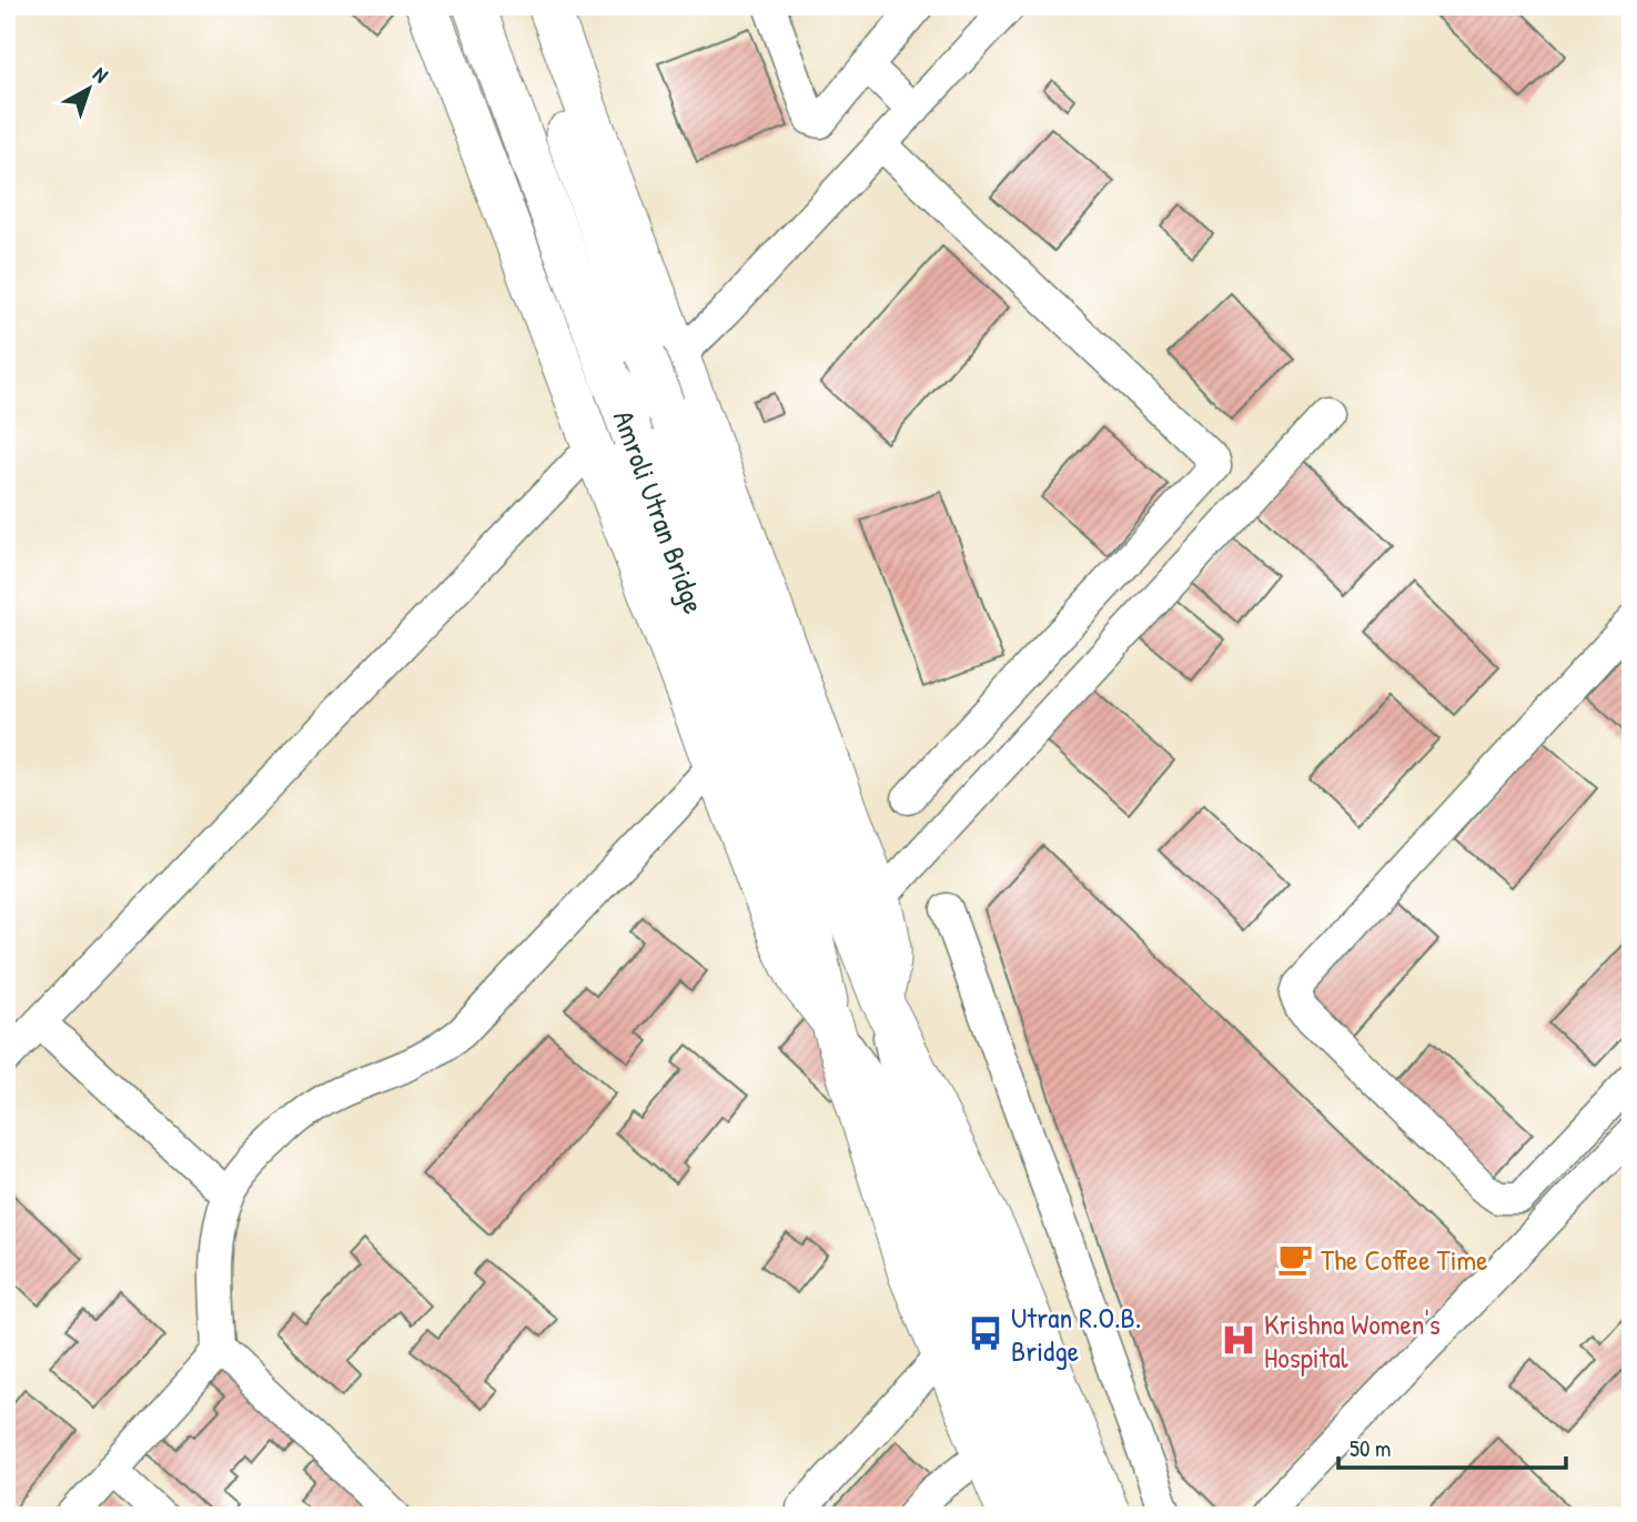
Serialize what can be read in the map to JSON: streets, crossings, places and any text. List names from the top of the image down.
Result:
{
  "streets": {
    "main road": ["Amroli Utran Bridge"]
  },
  "places": {
    "cafe": ["The Coffee Time"],
    "bus stop": ["Utran R.O.B. Bridge"],
    "hospital": ["Krishna Women's Hospital"]
  },
  "scale_bar": "50 m",
  "north": "top right"
}
